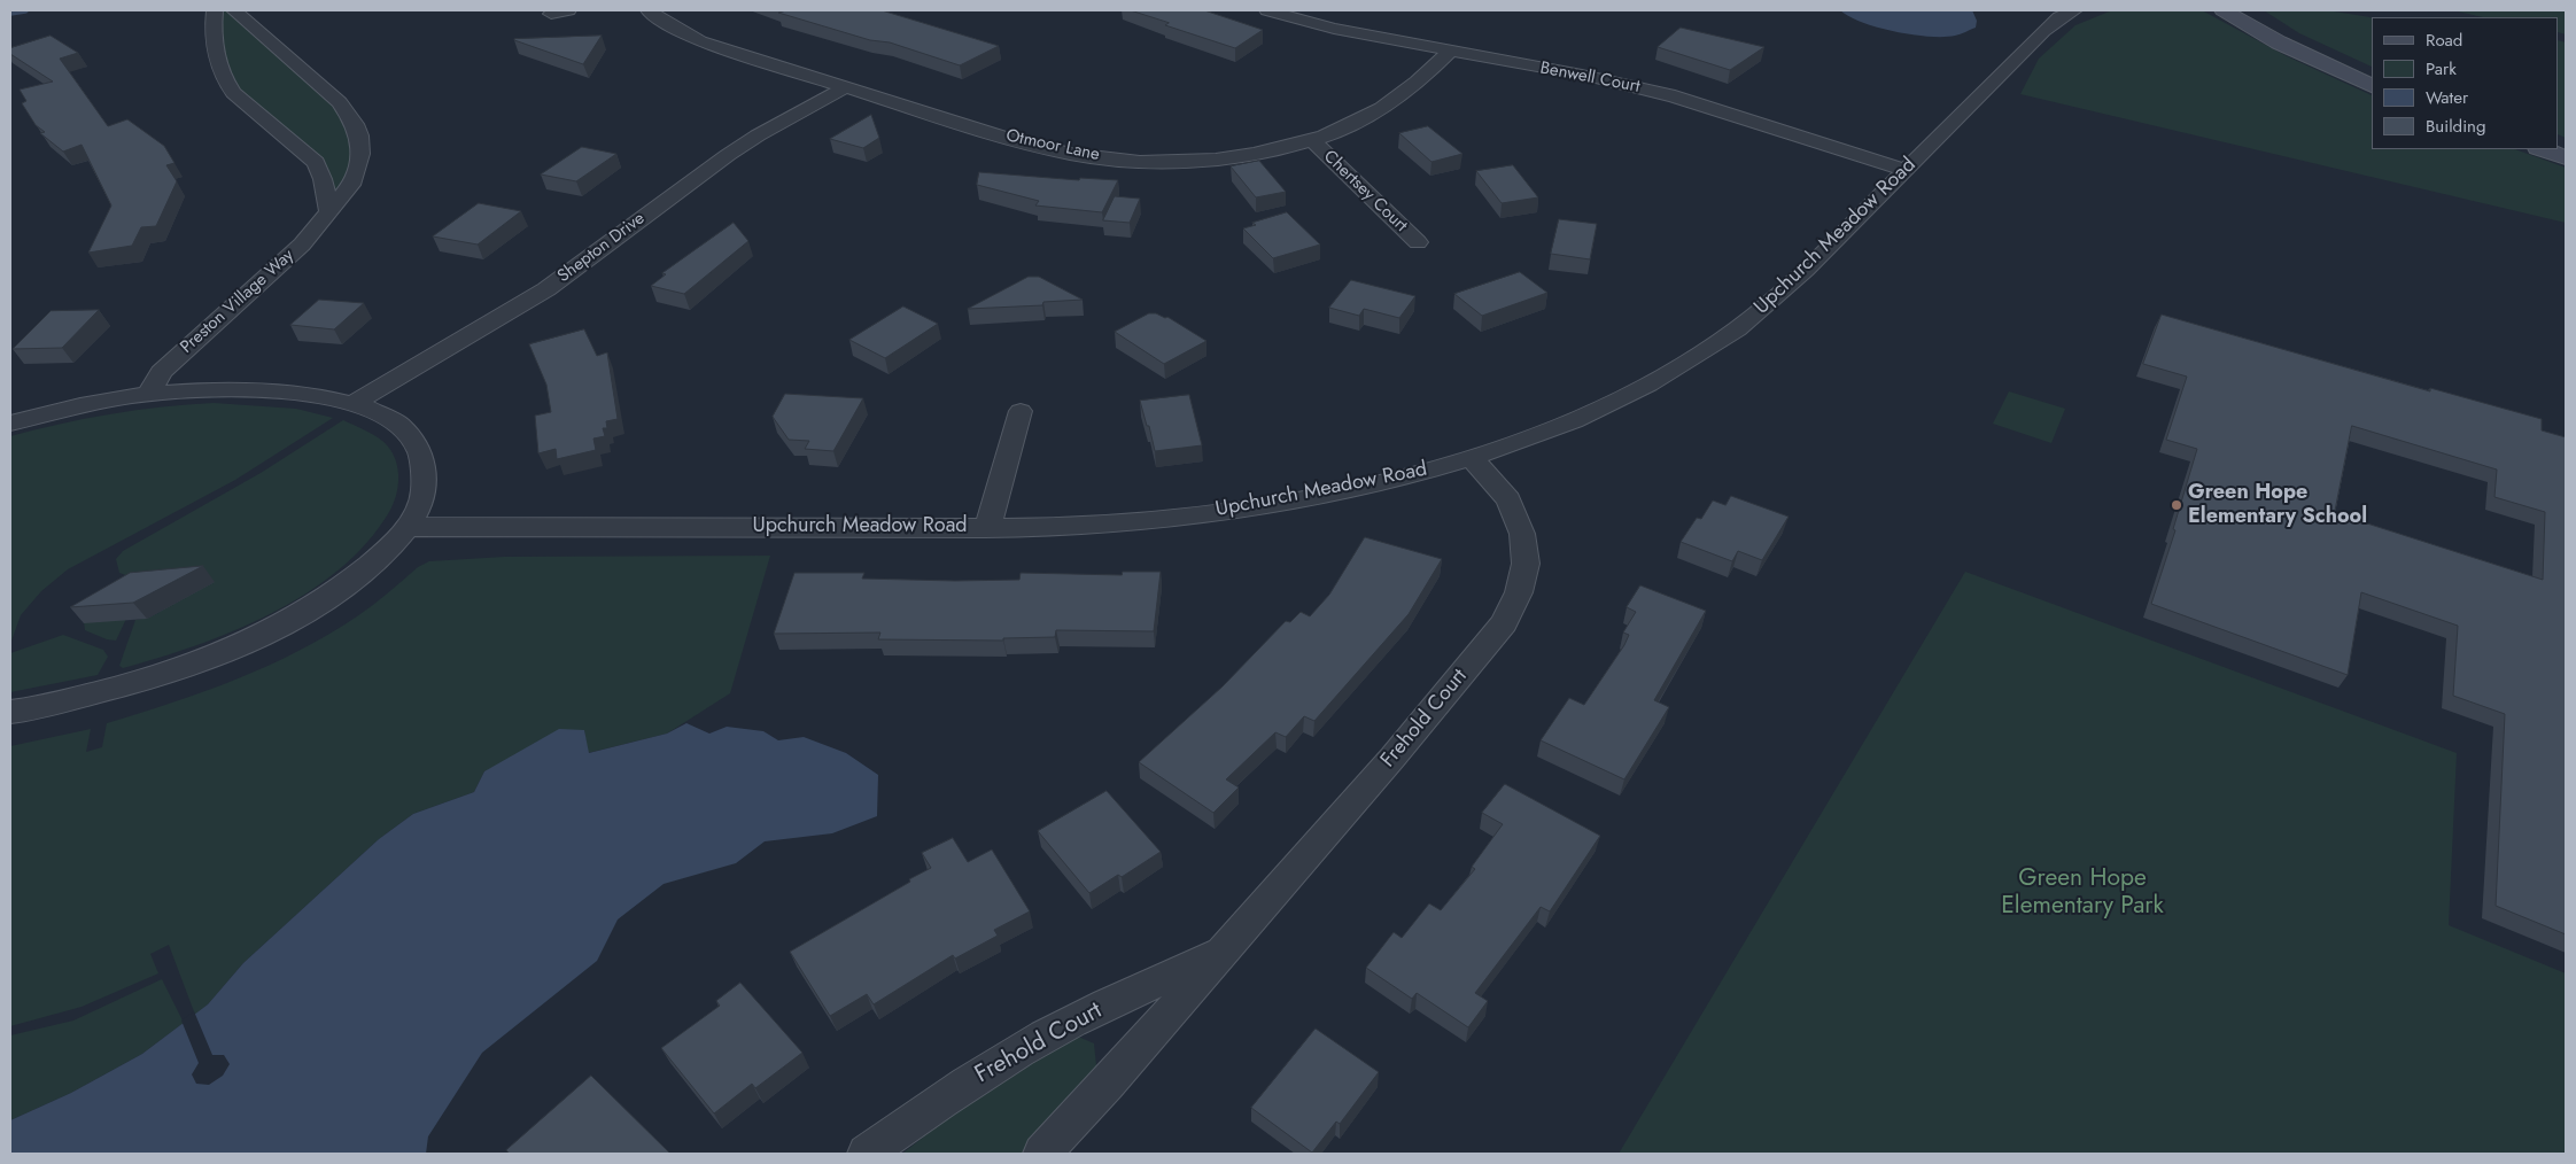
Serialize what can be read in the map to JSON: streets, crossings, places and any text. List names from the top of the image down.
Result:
{
  "streets": {
    "street": [
      "Benwell Court",
      "Otmoor Lane",
      "Chertsey Court",
      "Upchurch Meadow Road",
      "Shepton Drive",
      "Preston Village Way",
      "Frehold Court"
    ]
  },
  "crossings": [
    ["Benwell Court", "Otmoor Lane"],
    ["Benwell Court", "Upchurch Meadow Road"],
    ["Otmoor Lane", "Chertsey Court"],
    ["Otmoor Lane", "Shepton Drive"],
    ["Upchurch Meadow Road", "Frehold Court"]
  ],
  "parks": ["Green Hope Elementary Park"],
  "places": ["Green Hope Elementary School"],
  "legend": [
    "Road",
    "Park",
    "Water",
    "Building"
  ]
}
